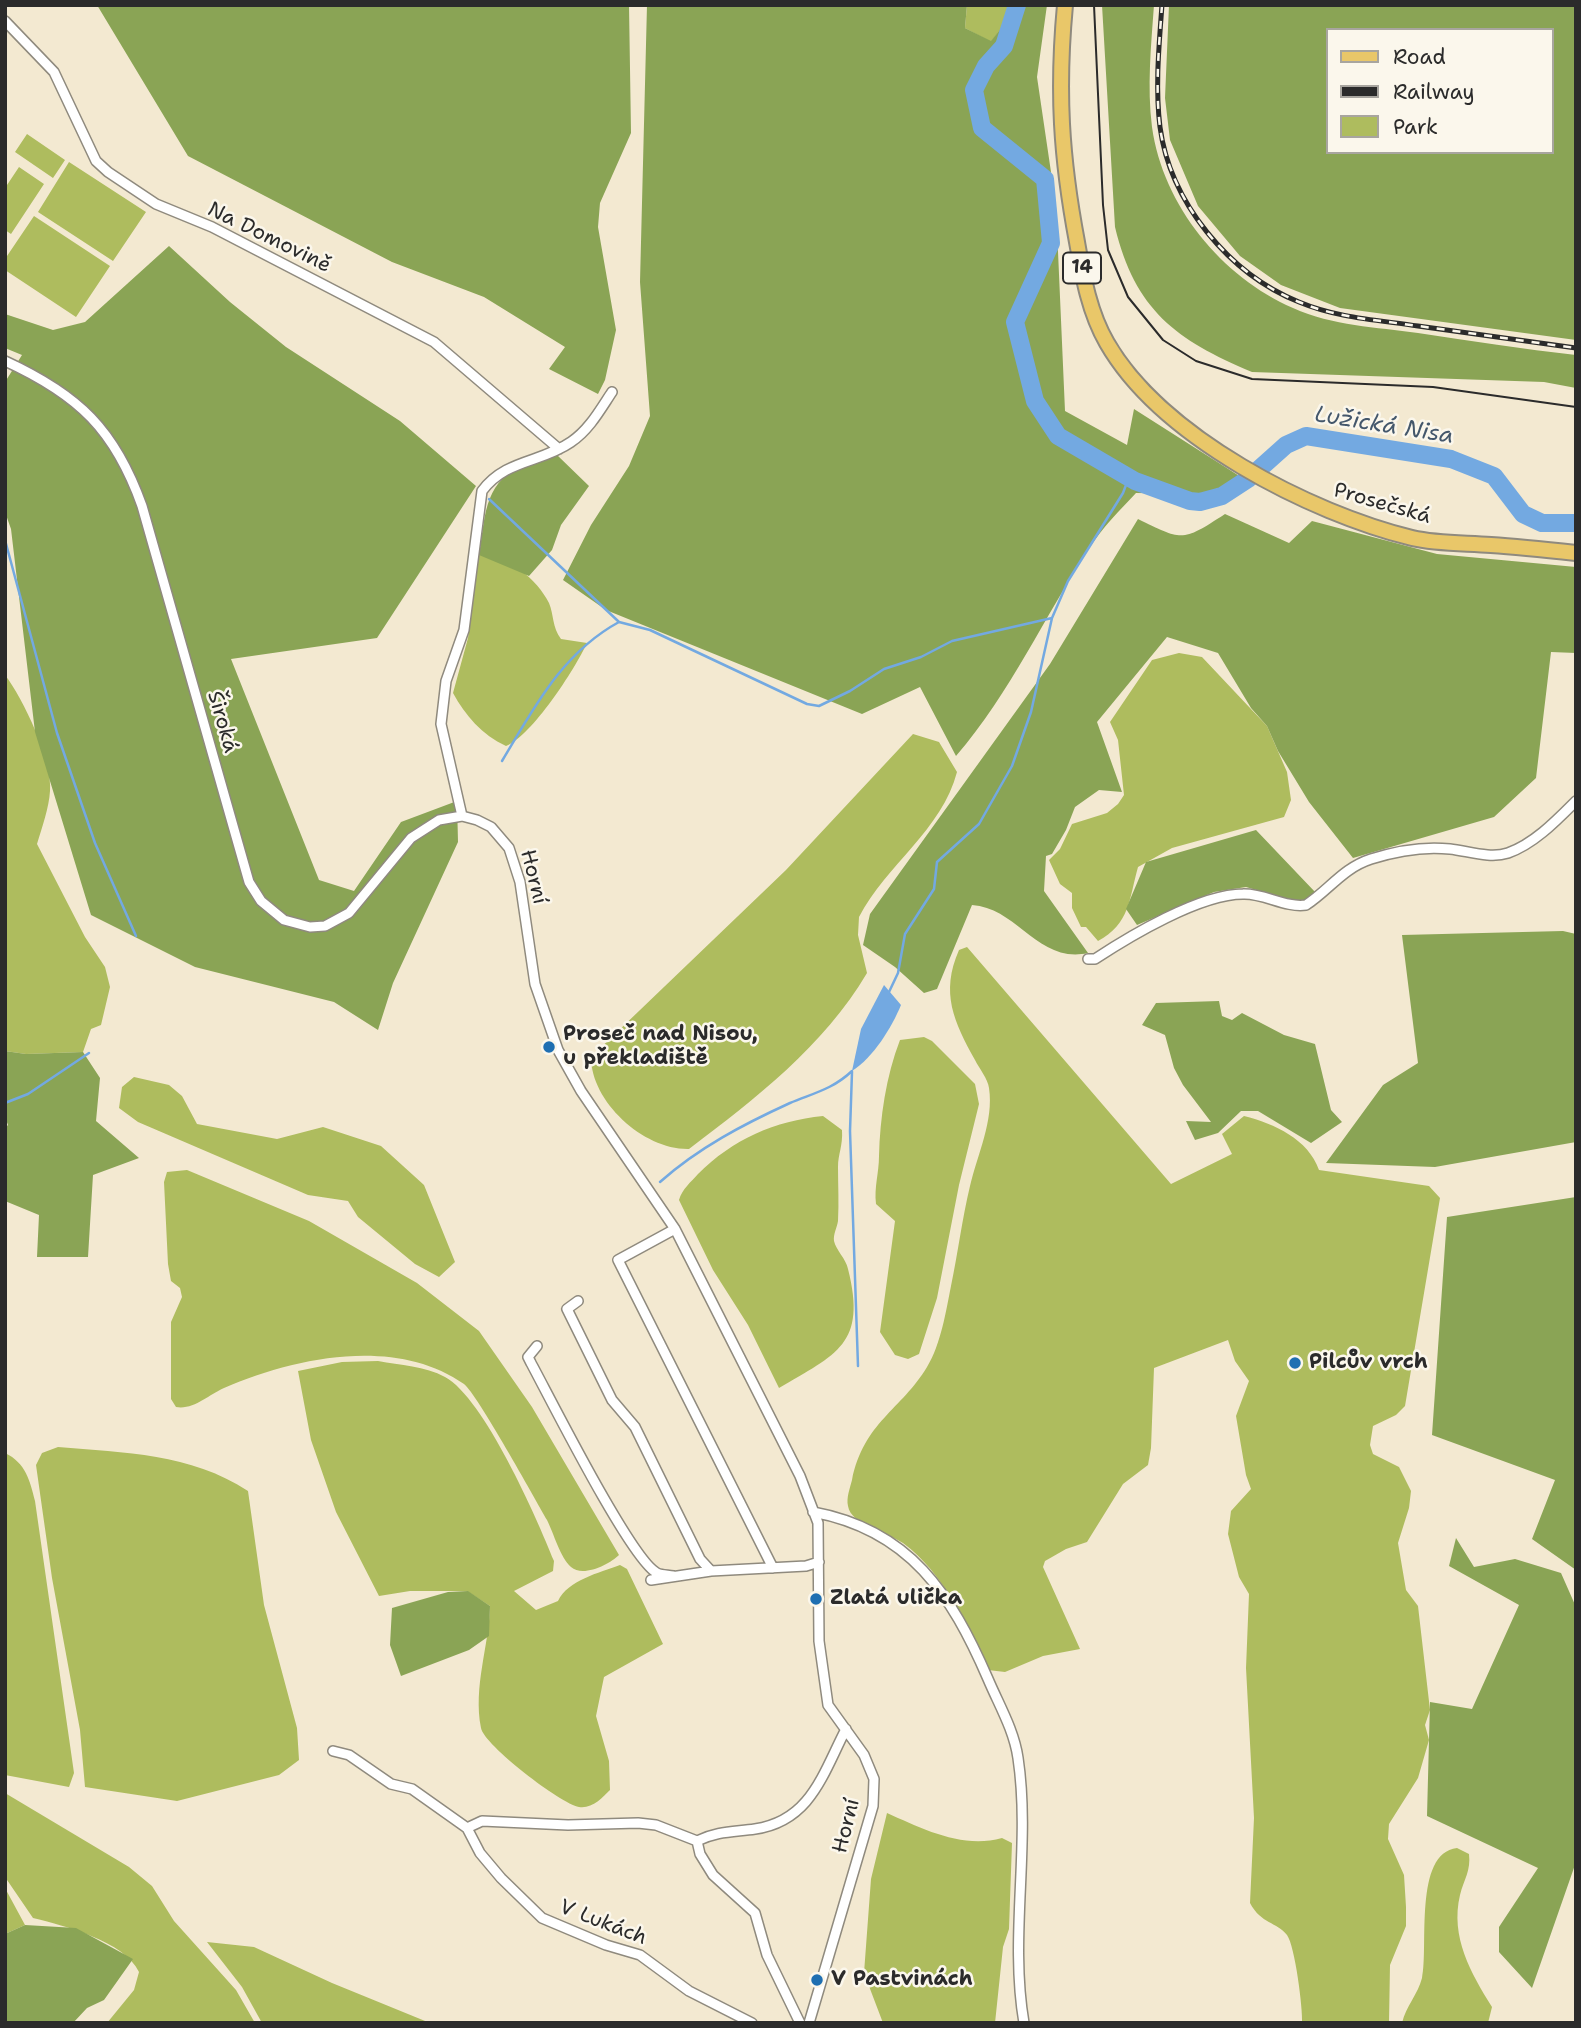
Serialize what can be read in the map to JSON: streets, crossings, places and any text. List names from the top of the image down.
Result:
{
  "streets": {
    "main road": ["14", "Prosečská"],
    "street": [
      "Na Domovině",
      "Široká",
      "Horní",
      "V Lukách"
    ]
  },
  "crossings": [
    ["Široká", "Horní"]
  ],
  "water": ["Lužická Nisa"],
  "places": [
    "Proseč nad Nisou, u překladiště",
    "Pilcův vrch",
    "Zlatá ulička",
    "V Pastvinách"
  ],
  "legend": ["Road", "Railway", "Park"]
}
